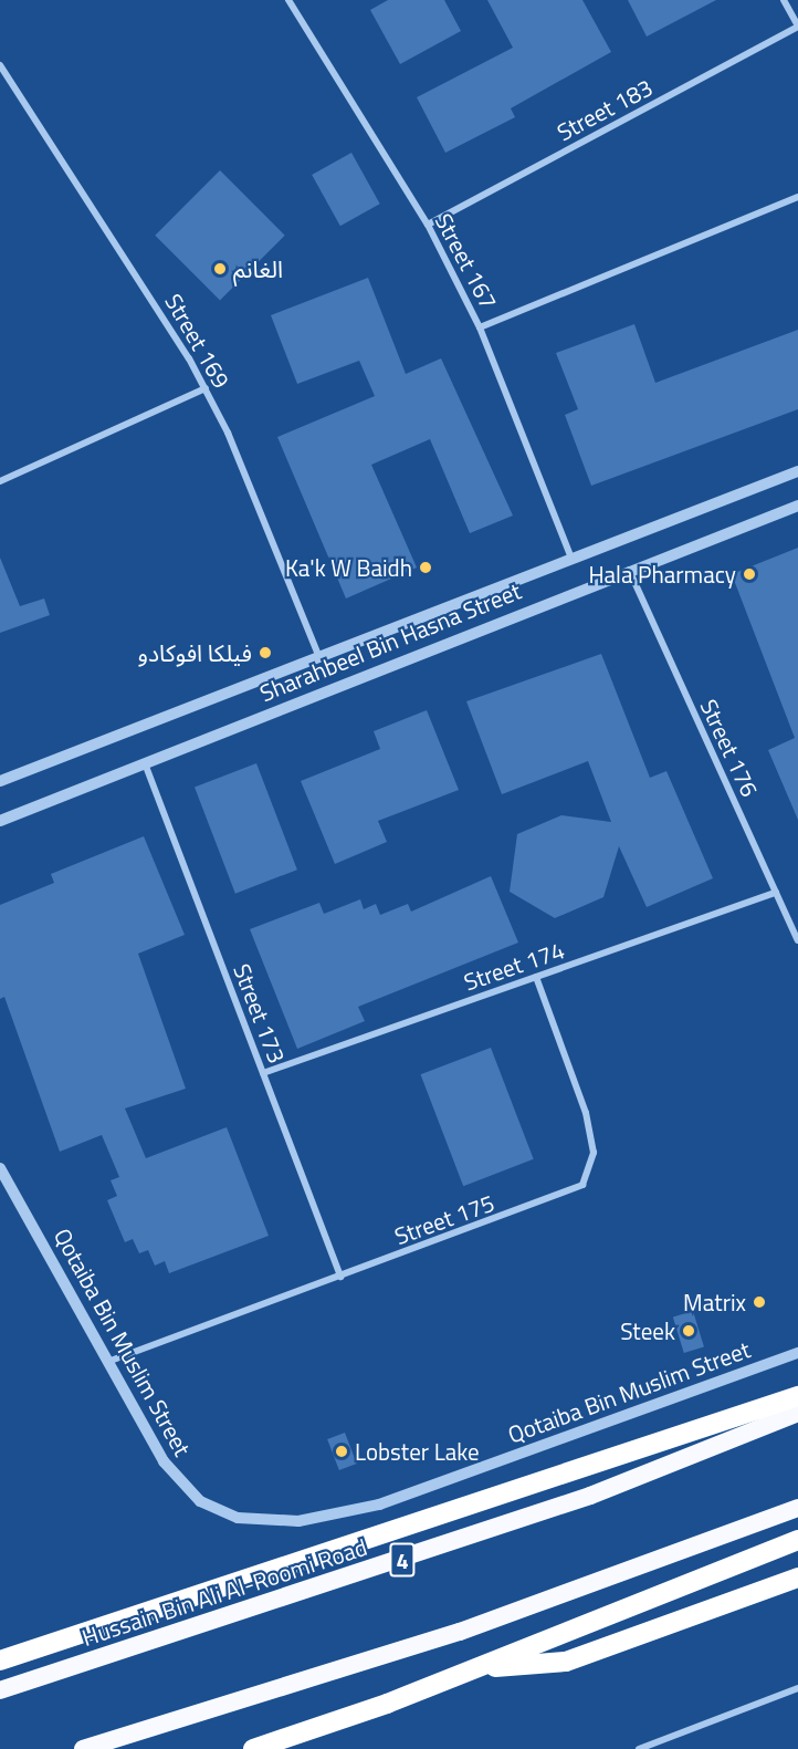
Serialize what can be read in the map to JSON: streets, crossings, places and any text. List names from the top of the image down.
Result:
{
  "streets": {
    "highway": ["4", "Hussain Bin Ali Al-Roomi Road"],
    "street": [
      "Street 183",
      "Street 167",
      "Street 169",
      "Sharahbeel Bin Hasna Street",
      "Street 176",
      "Street 174",
      "Street 173",
      "Street 175",
      "Qotaiba Bin Muslim Street"
    ]
  },
  "crossings": [
    ["Street 183", "Street 167"],
    ["Street 167", "Sharahbeel Bin Hasna Street"],
    ["Street 169", "Sharahbeel Bin Hasna Street"],
    ["Sharahbeel Bin Hasna Street", "Street 176"],
    ["Sharahbeel Bin Hasna Street", "Street 173"],
    ["Street 176", "Street 174"],
    ["Street 174", "Street 173"],
    ["Street 174", "Street 175"],
    ["Street 173", "Street 175"],
    ["Street 175", "Qotaiba Bin Muslim Street"]
  ],
  "places": [
    "الغانم",
    "Ka'k W Baidh",
    "Hala Pharmacy",
    "فيلكا افوكادو",
    "Matrix",
    "Steek",
    "Lobster Lake"
  ]
}
